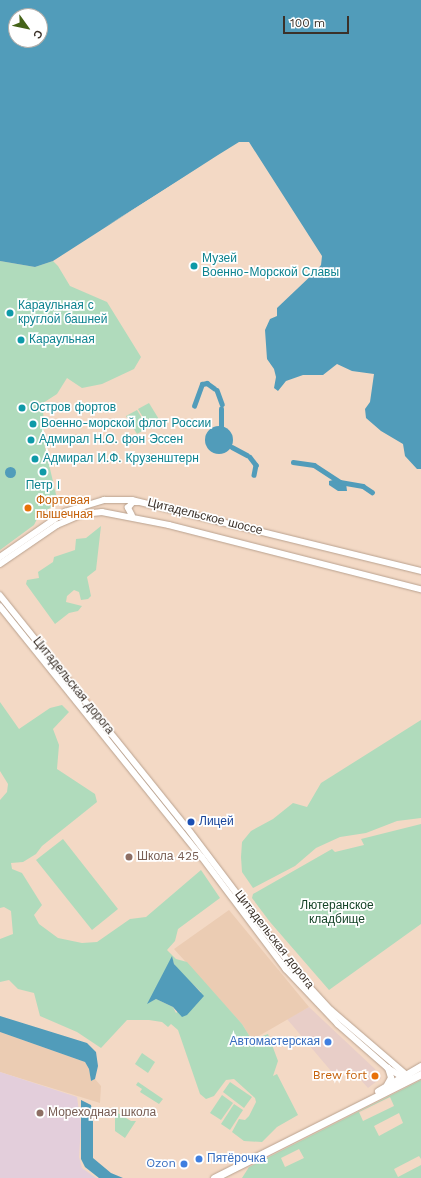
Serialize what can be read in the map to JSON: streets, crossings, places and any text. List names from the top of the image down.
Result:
{
  "streets": {
    "street": ["Цитадельское шоссе", "Цитадельская дорога"]
  },
  "parks": ["Лютеранское кладбище"],
  "places": [
    "Музей Военно-Морской Славы",
    "Караульная с круглой башней",
    "Караульная",
    "Остров фортов",
    "Военно-морской флот России",
    "Адмирал Н.О. фон Эссен",
    "Адмирал И.Ф. Крузенштерн",
    "Петр I",
    "Фортовая пышечная",
    "Лицей",
    "Школа 425",
    "Автомастерская",
    "Brew fort",
    "Мореходная школа",
    "Пятёрочка",
    "Ozon"
  ],
  "scale_bar": "100 m",
  "north": "bottom right"
}
